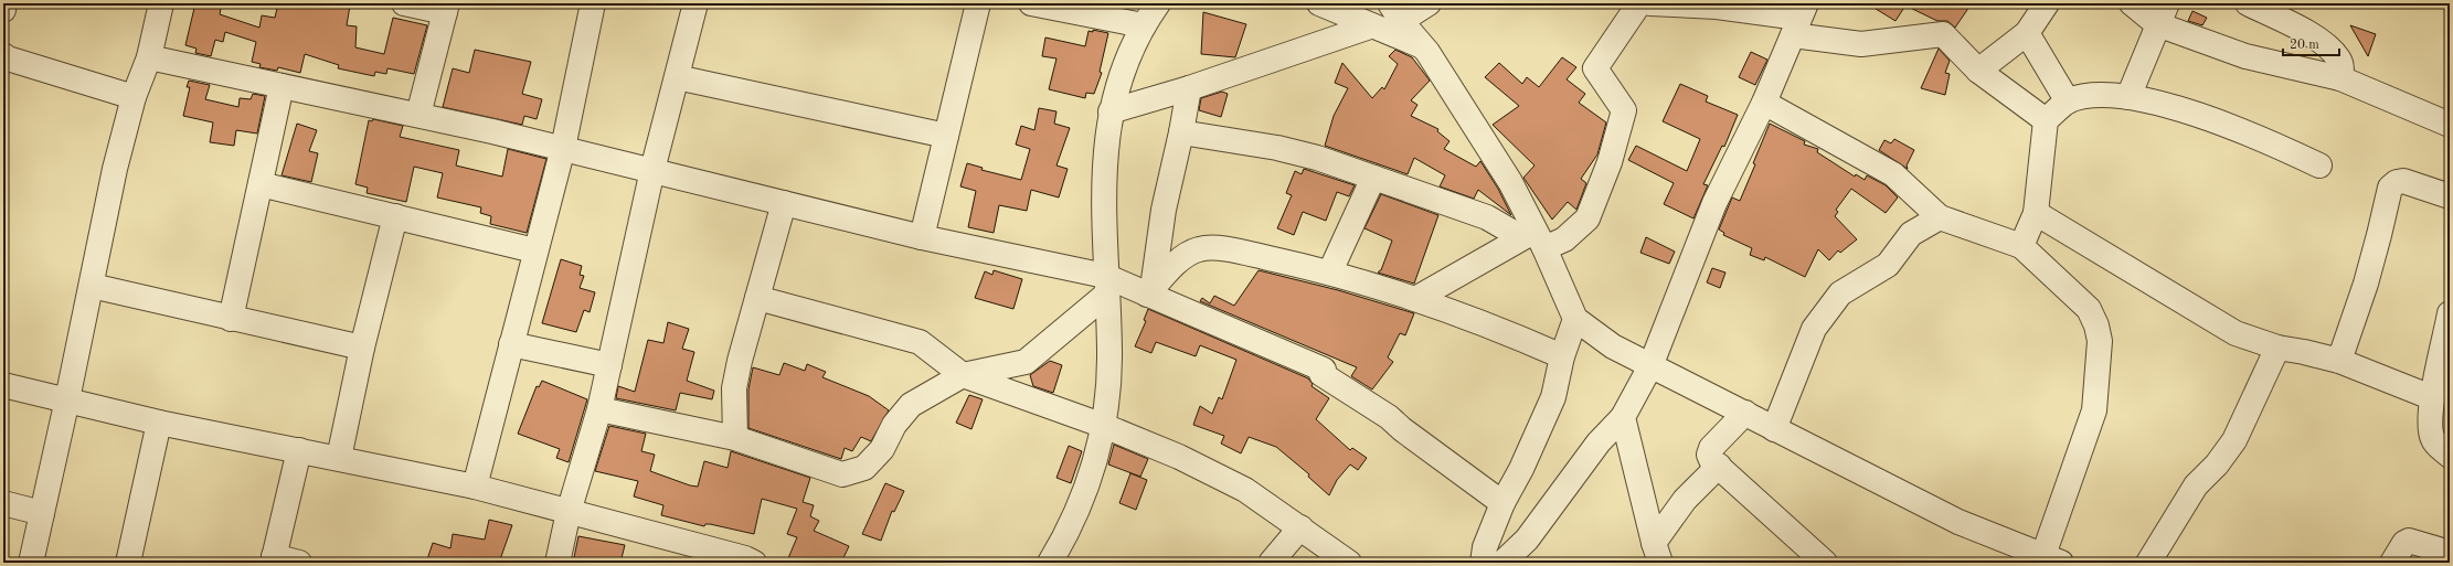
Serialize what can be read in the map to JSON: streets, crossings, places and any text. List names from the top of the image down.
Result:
{
  "scale_bar": "20 m"
}
